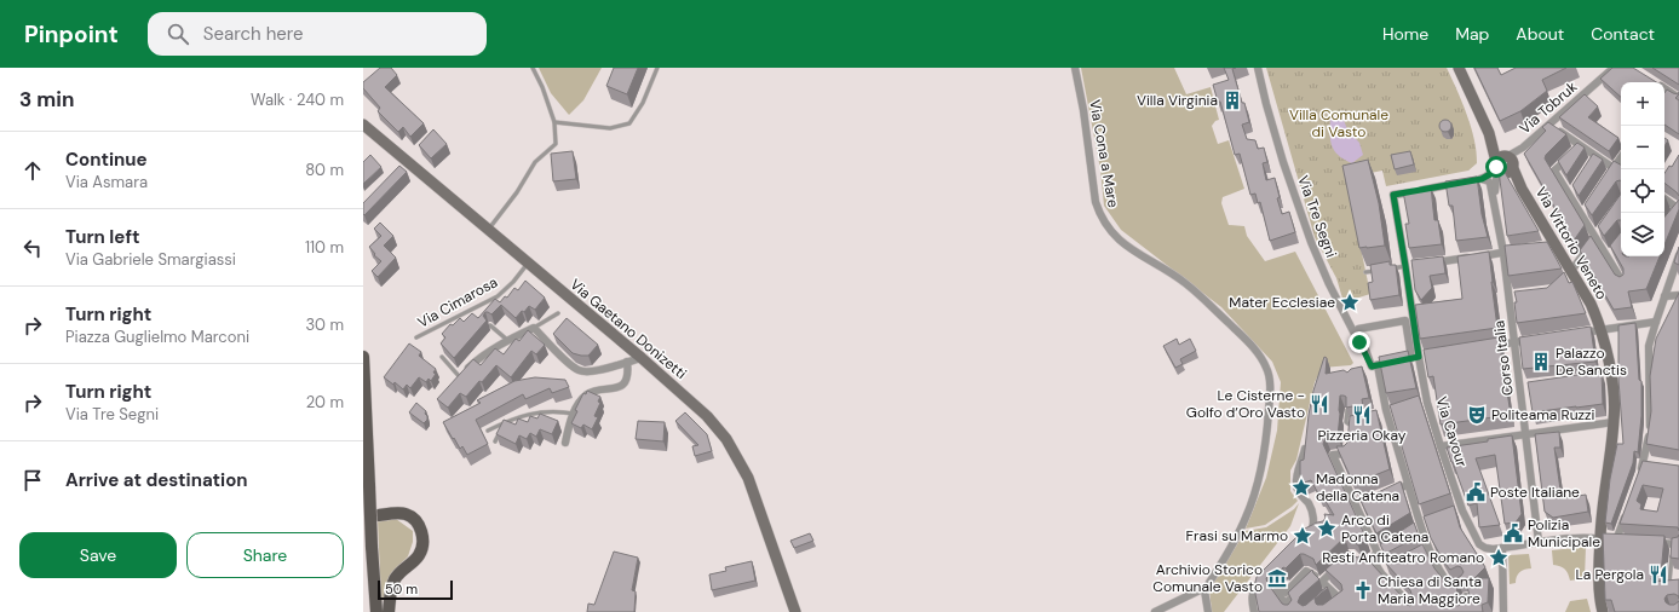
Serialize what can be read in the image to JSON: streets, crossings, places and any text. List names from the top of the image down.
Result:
{
  "streets": {
    "street": [
      "Via Tobruk",
      "Via Cona a Mare",
      "Via Tre Segni",
      "Via Vittorio Veneto",
      "Via Gaetano Donizetti",
      "Corso Italia",
      "Via Cavour"
    ],
    "lane": ["Via Cimarosa"]
  },
  "crossings": [
    ["Via Tobruk", "Via Vittorio Veneto"],
    ["Via Cimarosa", "Via Gaetano Donizetti"]
  ],
  "parks": ["Villa Comunale di Vasto"],
  "places": {
    "building": ["Villa Virginia", "Palazzo De Sanctis"],
    "place": [
      "Mater Ecclesiae",
      "Madonna della Catena",
      "Arco di Porta Catena",
      "Frasi su Marmo",
      "Resti Anfiteatro Romano"
    ],
    "restaurant": ["Le Cisterne - Golfo d’Oro Vasto", "Pizzeria Okay", "La Pergola"],
    "theatre": ["Politeama Ruzzi"],
    "public building": ["Poste Italiane", "Polizia Municipale"],
    "museum": ["Archivio Storico Comunale Vasto"],
    "church": ["Chiesa di Santa Maria Maggiore"]
  },
  "scale_bar": "50 m",
  "page": {
    "header": "Pinpoint",
    "search": "Search here",
    "nav": [
      "Home",
      "Map",
      "About",
      "Contact"
    ],
    "heading": ["3 min", "Walk · 240 m"],
    "map_buttons": ["+", "−"],
    "list": [
      ["Continue", "Via Asmara", "80 m"],
      ["Turn left", "Via Gabriele Smargiassi", "110 m"],
      ["Turn right", "Piazza Guglielmo Marconi", "30 m"],
      ["Turn right", "Via Tre Segni", "20 m"],
      "Arrive at destination"
    ],
    "buttons": ["Save", "Share"],
    "scale": "50 m"
  }
}
